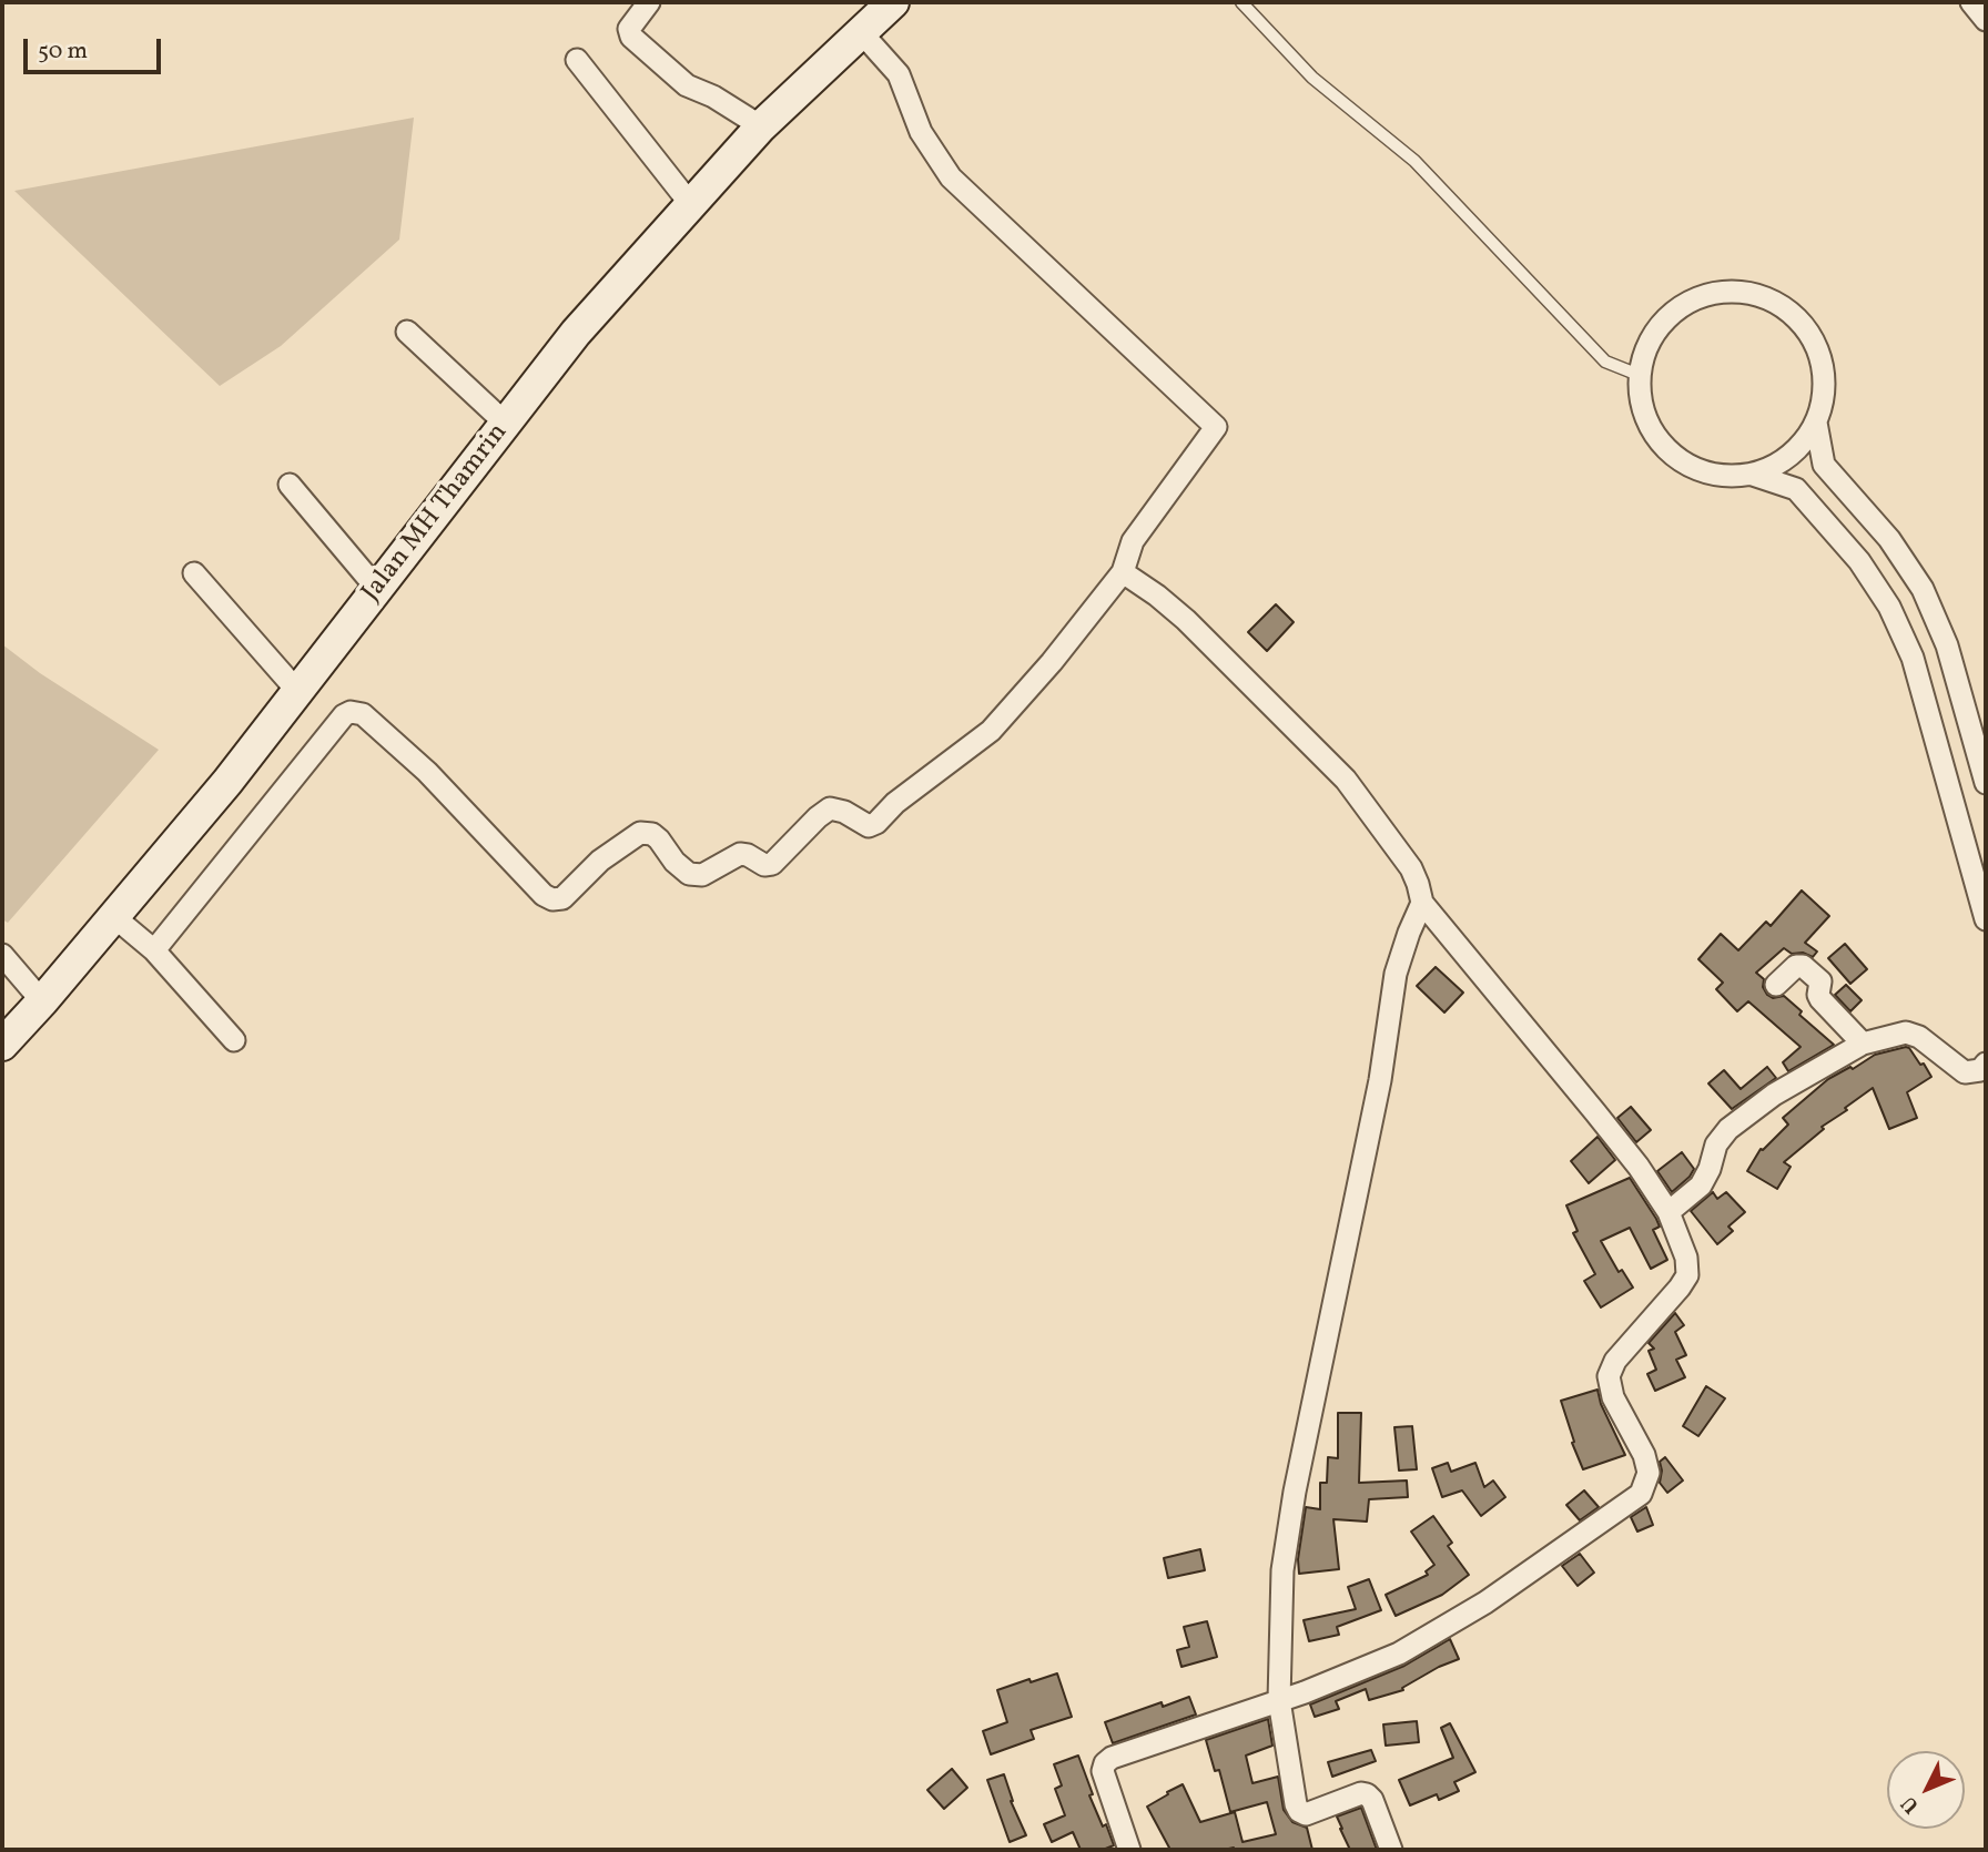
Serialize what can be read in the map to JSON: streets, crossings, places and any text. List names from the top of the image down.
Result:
{
  "streets": {
    "street": ["Jalan MH Thamrin"]
  },
  "scale_bar": "50 m",
  "north": "bottom left"
}
